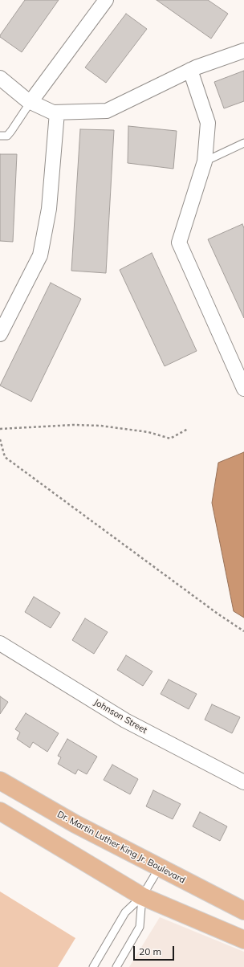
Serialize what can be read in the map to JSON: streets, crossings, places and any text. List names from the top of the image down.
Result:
{
  "streets": {
    "main road": ["Dr. Martin Luther King Jr. Boulevard"],
    "street": ["Johnson Street"]
  },
  "scale_bar": "20 m"
}
